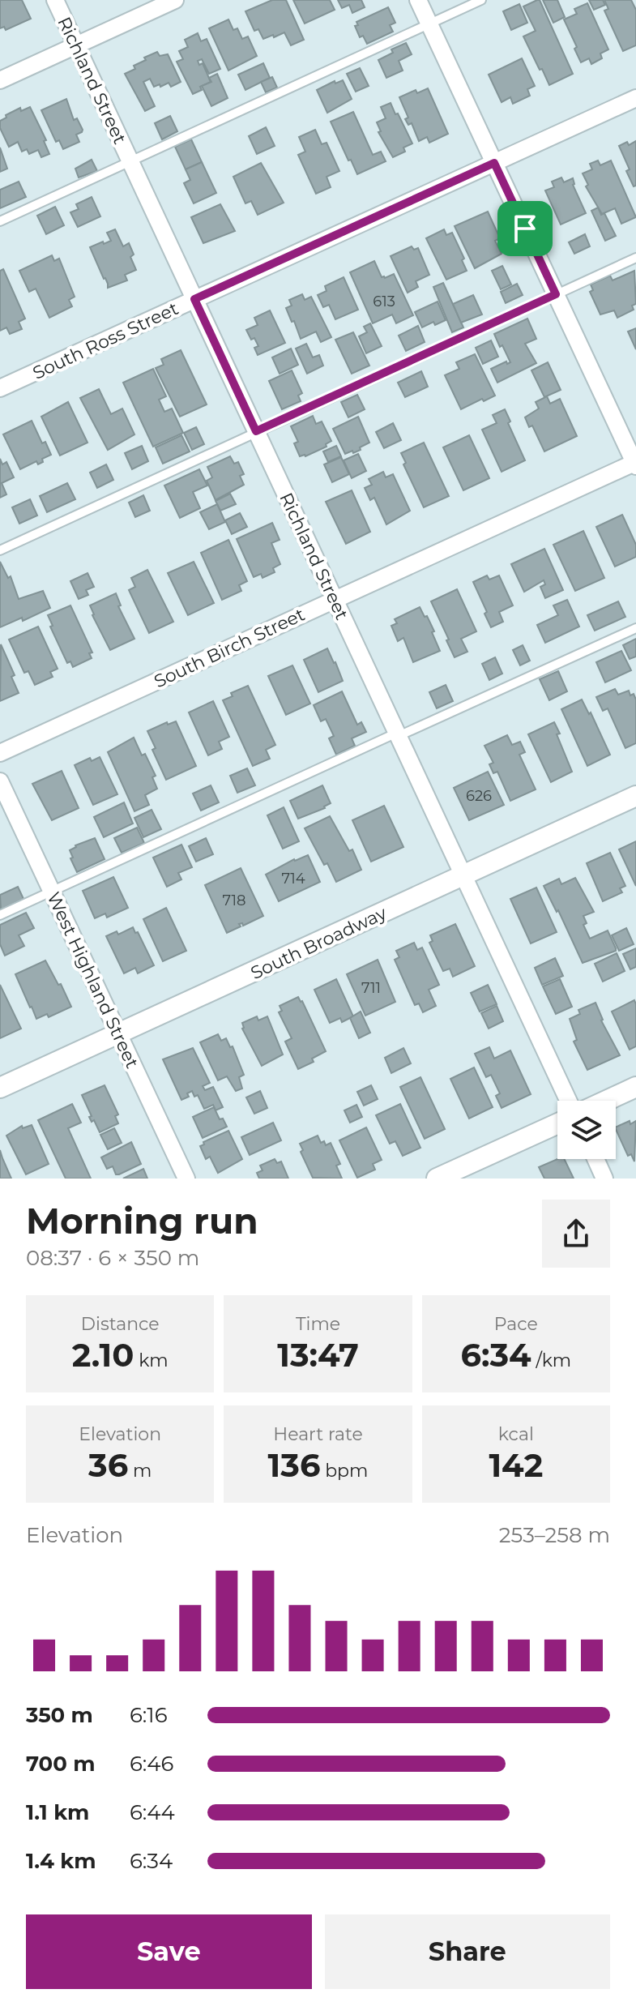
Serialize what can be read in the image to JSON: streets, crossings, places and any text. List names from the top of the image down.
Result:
{
  "streets": {
    "street": [
      "Richland Street",
      "South Ross Street",
      "South Birch Street",
      "South Broadway",
      "West Highland Street"
    ]
  },
  "crossings": [
    ["Richland Street", "South Ross Street"],
    ["Richland Street", "South Birch Street"],
    ["Richland Street", "South Broadway"],
    ["South Broadway", "West Highland Street"]
  ],
  "house_numbers": [
    "613",
    "626",
    "714",
    "718",
    "711"
  ],
  "page": {
    "heading": ["Morning run", "08:37 · 6 × 350 m"],
    "stats": [
      ["Distance", "2.10 km"],
      ["Time", "13:47"],
      ["Pace", "6:34 /km"],
      ["Elevation", "36 m"],
      ["Heart rate", "136 bpm"],
      ["kcal", "142"]
    ],
    "chart": ["Elevation", "253–258 m"],
    "list": [
      {
        "name": "350 m",
        "note": "6:16"
      },
      {
        "name": "700 m",
        "note": "6:46"
      },
      {
        "name": "1.1 km",
        "note": "6:44"
      },
      {
        "name": "1.4 km",
        "note": "6:34"
      }
    ],
    "buttons": ["Save", "Share"]
  }
}
